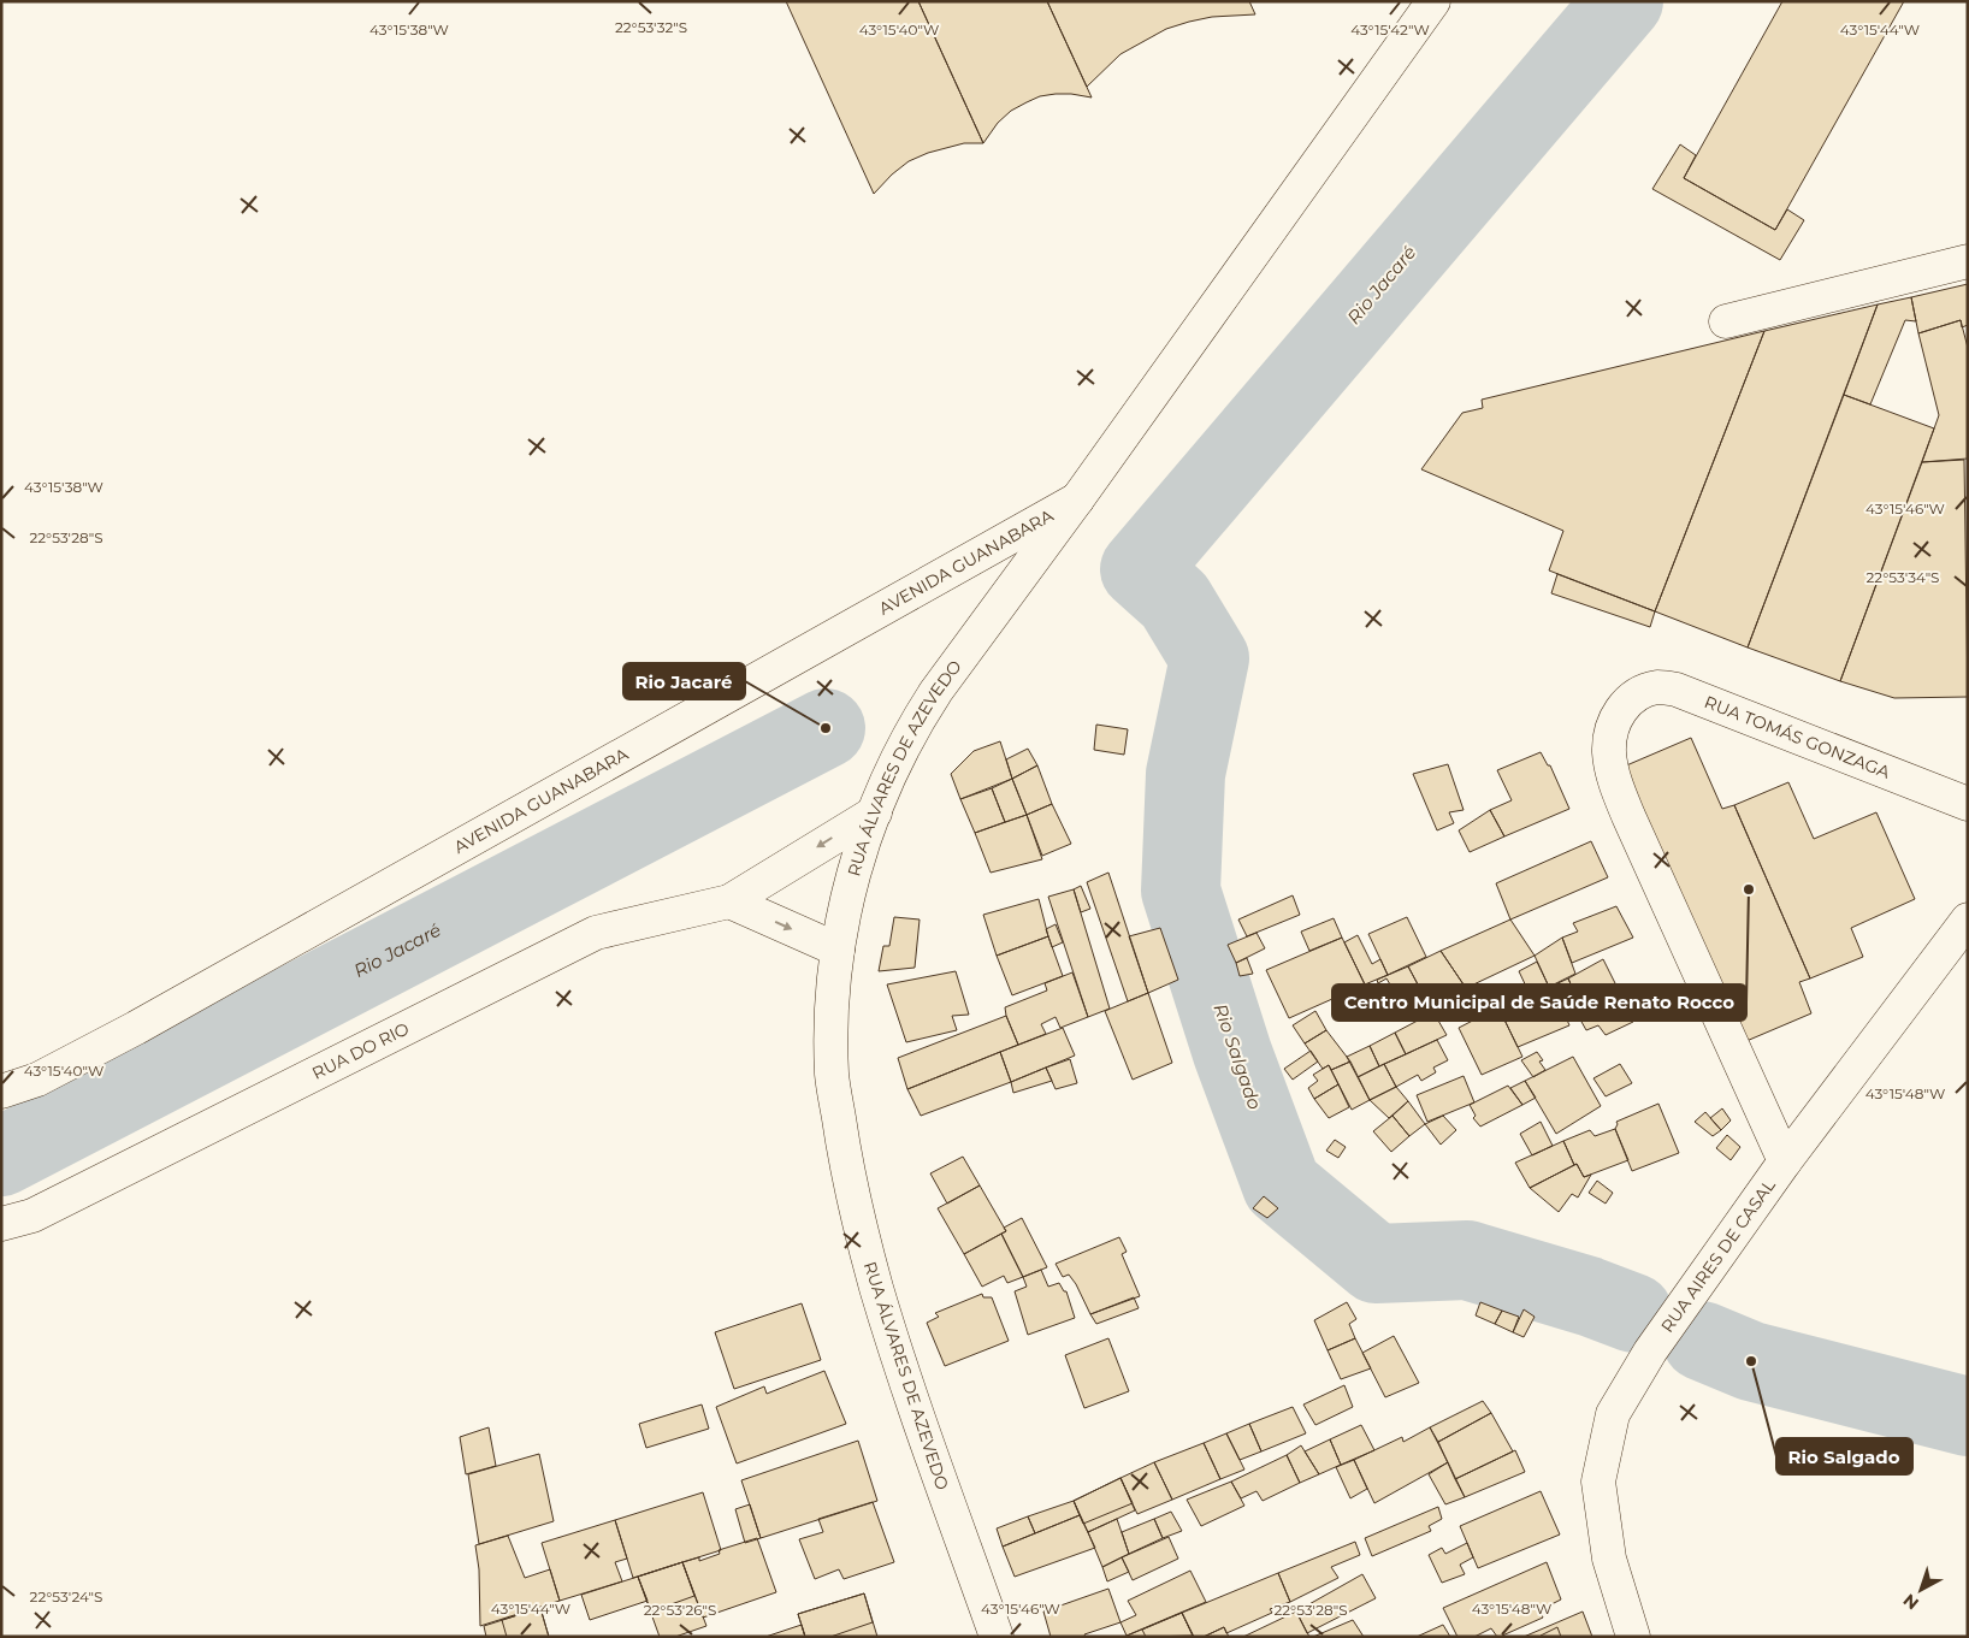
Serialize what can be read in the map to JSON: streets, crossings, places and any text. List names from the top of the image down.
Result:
{
  "streets": {
    "street": [
      "AVENIDA GUANABARA",
      "RUA TOMÁS GONZAGA",
      "RUA ÁLVARES DE AZEVEDO",
      "RUA DO RIO",
      "RUA AIRES DE CASAL"
    ]
  },
  "crossings": [
    ["AVENIDA GUANABARA", "RUA ÁLVARES DE AZEVEDO"],
    ["RUA TOMÁS GONZAGA", "RUA AIRES DE CASAL"],
    ["RUA ÁLVARES DE AZEVEDO", "RUA DO RIO"]
  ],
  "water": ["Rio Jacaré", "Rio Salgado"],
  "places": ["Rio Jacaré", "Centro Municipal de Saúde Renato Rocco", "Rio Salgado"],
  "north": "bottom left",
  "coordinates": [
    "22°53'32\"S",
    "43°15'38\"W",
    "43°15'40\"W",
    "43°15'42\"W",
    "43°15'44\"W",
    "43°15'46\"W",
    "22°53'28\"S",
    "22°53'34\"S",
    "43°15'48\"W",
    "22°53'24\"S",
    "22°53'26\"S"
  ]
}
